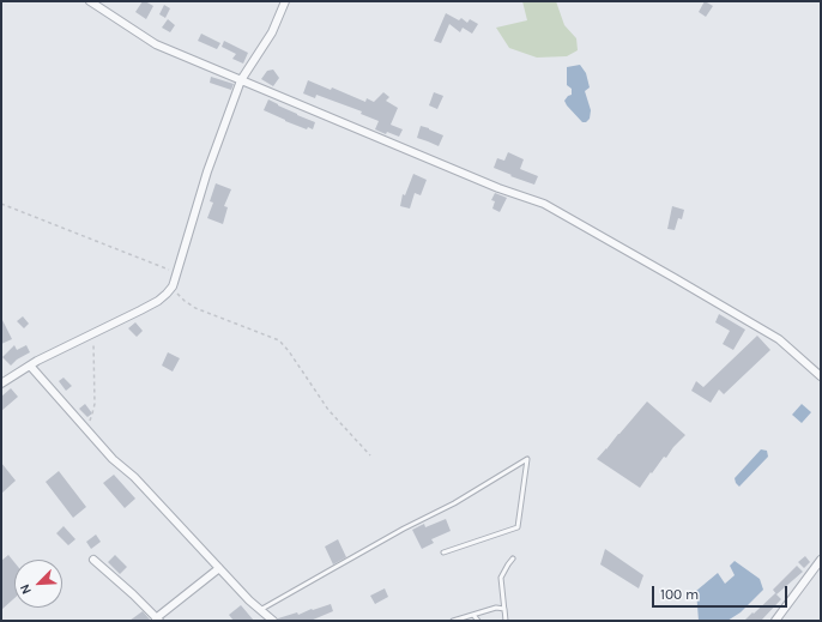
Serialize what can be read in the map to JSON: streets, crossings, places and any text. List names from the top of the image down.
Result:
{
  "scale_bar": "100 m",
  "north": "bottom left"
}
